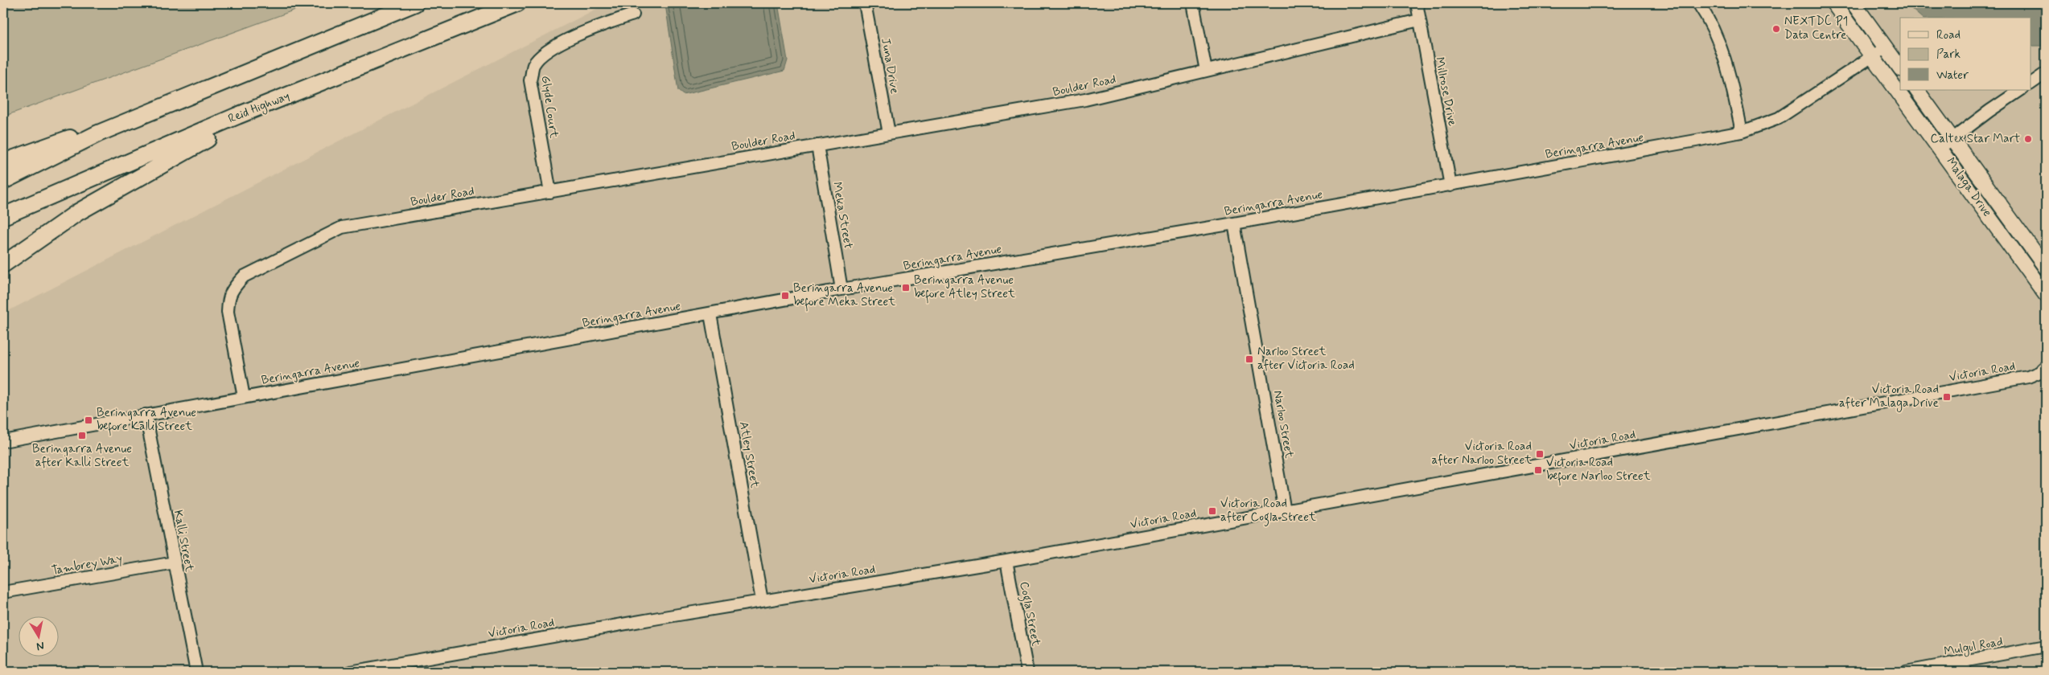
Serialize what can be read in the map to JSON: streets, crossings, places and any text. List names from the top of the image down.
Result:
{
  "streets": {
    "highway": ["Reid Highway"],
    "main road": ["Malaga Drive"],
    "street": [
      "Juna Drive",
      "Boulder Road",
      "Millrose Drive",
      "Glyde Court",
      "Beringarra Avenue",
      "Meka Street",
      "Victoria Road",
      "Narloo Street",
      "Atley Street",
      "Kalli Street",
      "Tambrey Way",
      "Cogla Street",
      "Mulgul Road"
    ]
  },
  "crossings": [
    ["Juna Drive", "Boulder Road"],
    ["Boulder Road", "Millrose Drive"],
    ["Boulder Road", "Glyde Court"],
    ["Boulder Road", "Beringarra Avenue"],
    ["Boulder Road", "Meka Street"],
    ["Millrose Drive", "Beringarra Avenue"],
    ["Beringarra Avenue", "Malaga Drive"],
    ["Beringarra Avenue", "Meka Street"],
    ["Beringarra Avenue", "Narloo Street"],
    ["Beringarra Avenue", "Atley Street"],
    ["Beringarra Avenue", "Kalli Street"],
    ["Victoria Road", "Narloo Street"],
    ["Victoria Road", "Atley Street"],
    ["Victoria Road", "Cogla Street"],
    ["Kalli Street", "Tambrey Way"]
  ],
  "places": {
    "other": ["NEXTDC P1 Data Centre", "Caltex Star Mart"],
    "transit": [
      "Beringarra Avenue before Atley Street",
      "Beringarra Avenue before Meka Street",
      "Narloo Street after Victoria Road",
      "Victoria Road after Malaga Drive",
      "Beringarra Avenue before Kalli Street",
      "Beringarra Avenue after Kalli Street",
      "Victoria Road after Narloo Street",
      "Victoria Road before Narloo Street",
      "Victoria Road after Cogla Street"
    ]
  },
  "legend": ["Road", "Park", "Water"],
  "north": "bottom"
}
